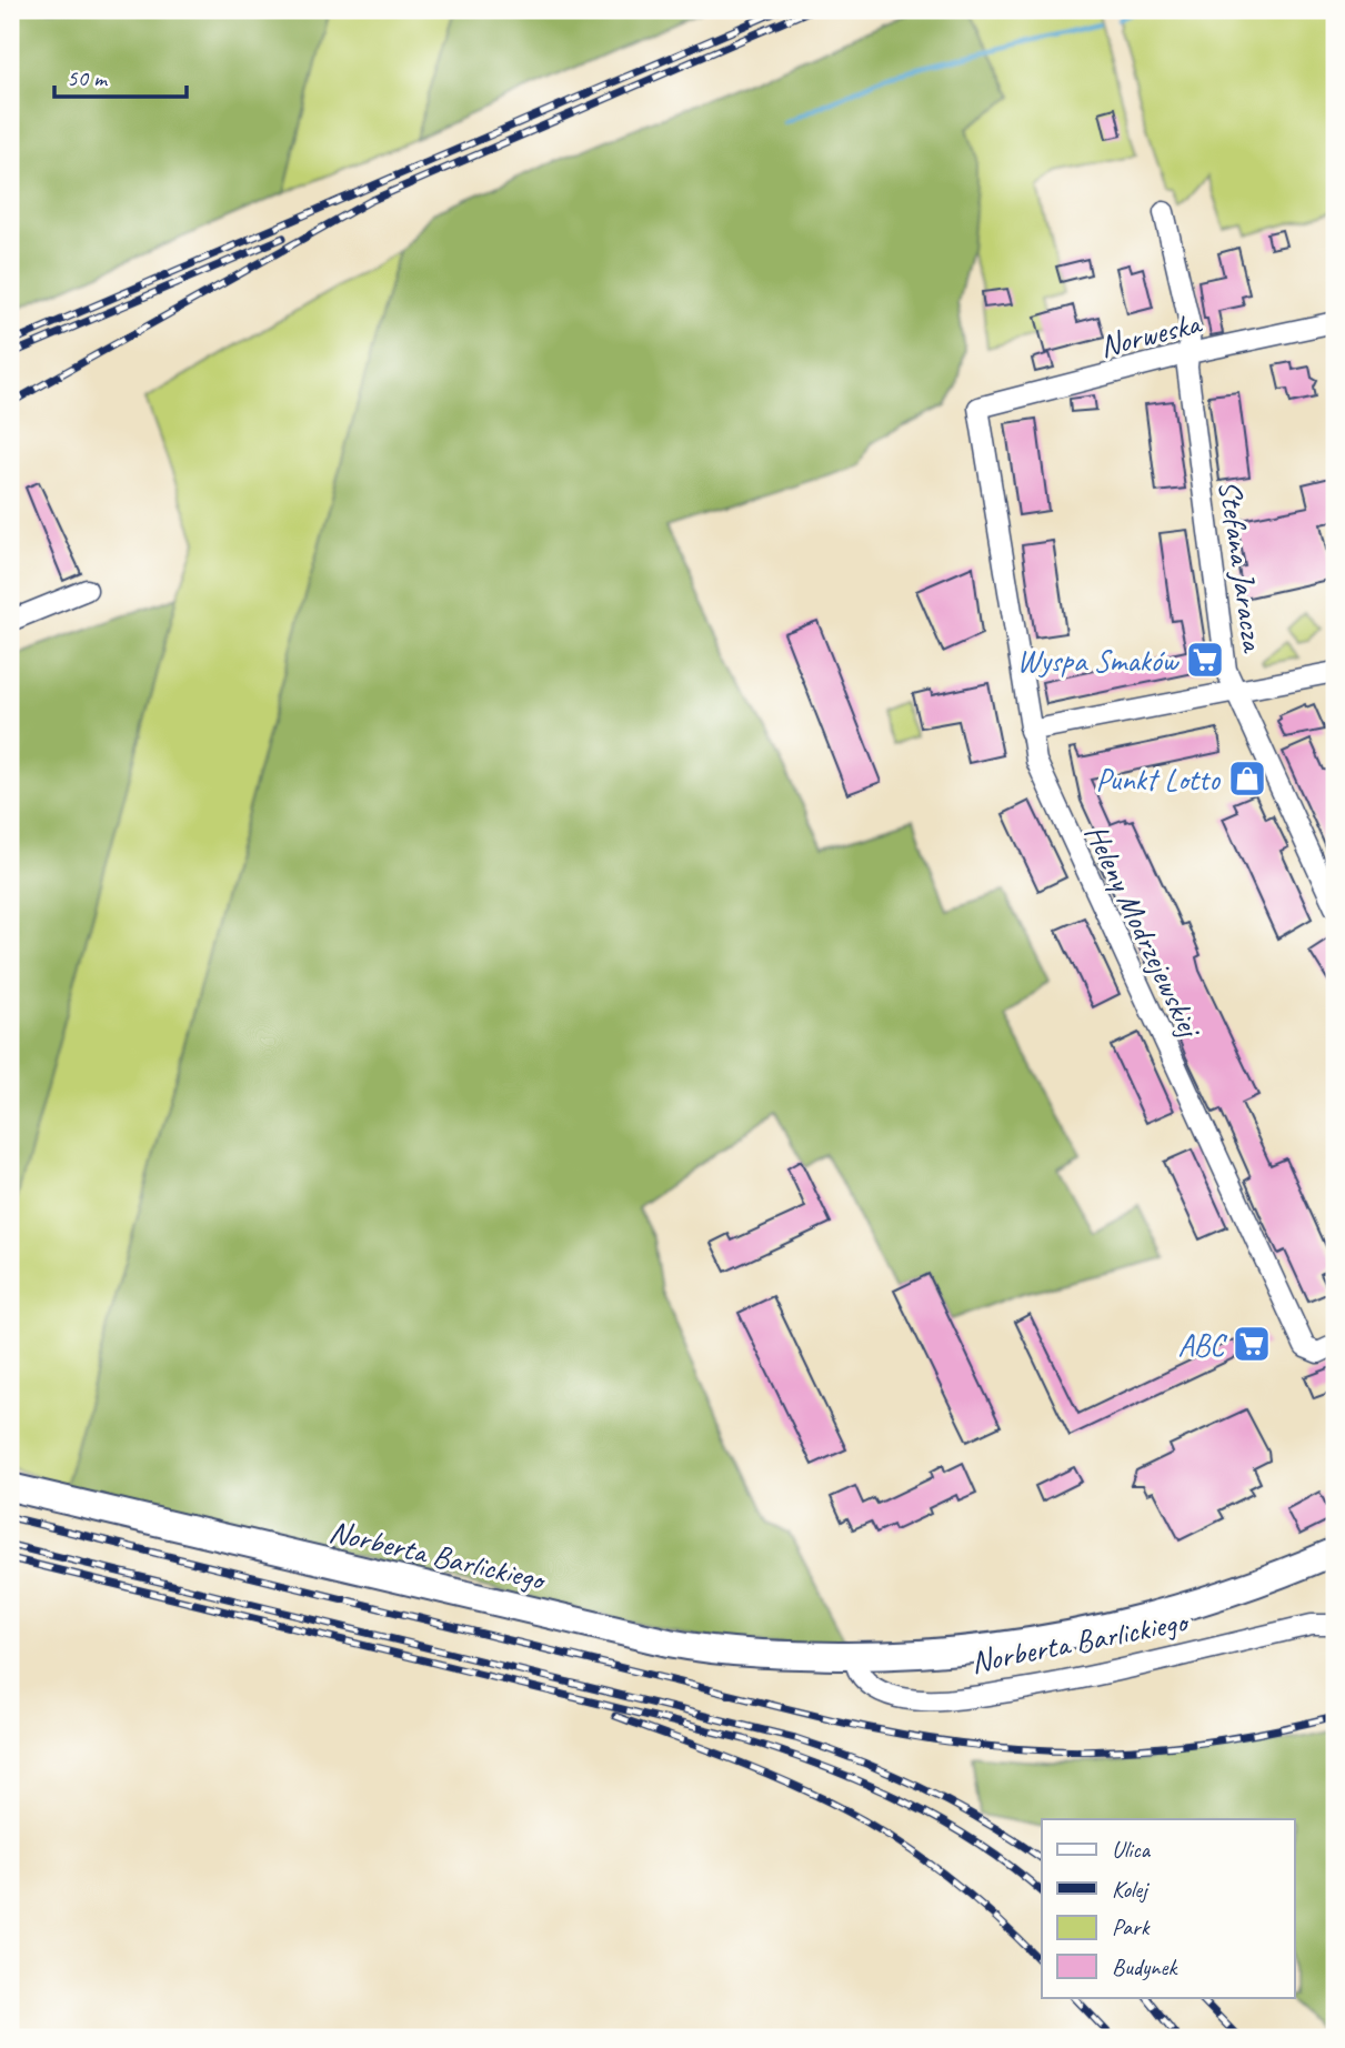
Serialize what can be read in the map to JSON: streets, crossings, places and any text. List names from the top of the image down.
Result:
{
  "streets": {
    "street": [
      "Norweska",
      "Stefana Jaracza",
      "Heleny Modrzejewskiej",
      "Norberta Barlickiego"
    ]
  },
  "crossings": [
    ["Norweska", "Stefana Jaracza"],
    ["Norweska", "Heleny Modrzejewskiej"]
  ],
  "places": {
    "supermarket": ["Wyspa Smaków", "ABC"],
    "shop": ["Punkt Lotto"]
  },
  "legend": [
    "Ulica",
    "Kolej",
    "Park",
    "Budynek"
  ],
  "scale_bar": "50 m"
}
